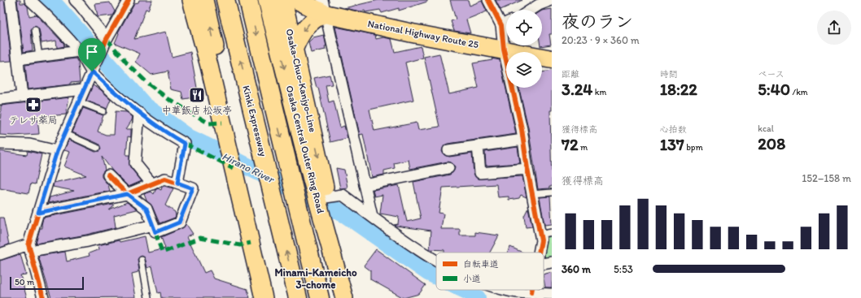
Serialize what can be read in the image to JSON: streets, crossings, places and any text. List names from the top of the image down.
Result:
{
  "streets": {
    "highway": ["National Highway Route 25", "Kinki Expressway"],
    "main road": ["Osaka-Chuo-Kanjyo-Line", "Osaka Central Outer Ring Road"]
  },
  "crossings": [
    ["Osaka-Chuo-Kanjyo-Line", "Osaka Central Outer Ring Road"]
  ],
  "districts": ["Minami-Kameicho 3-chome"],
  "water": ["Hirano River"],
  "places": {
    "restaurant": ["中華飯店 松坂亭"],
    "pharmacy": ["テレサ薬局"]
  },
  "legend": ["自転車道", "小道"],
  "scale_bar": "50 m",
  "page": {
    "heading": ["夜のラン", "20:23 · 9 × 360 m"],
    "stats": [
      ["距離", "3.24 km"],
      ["時間", "18:22"],
      ["ペース", "5:40 /km"],
      ["獲得標高", "72 m"],
      ["心拍数", "137 bpm"],
      ["kcal", "208"]
    ],
    "chart": ["獲得標高", "152–158 m"],
    "list": [
      {
        "name": "360 m",
        "note": "5:53"
      }
    ],
    "scale": "50 m"
  }
}
